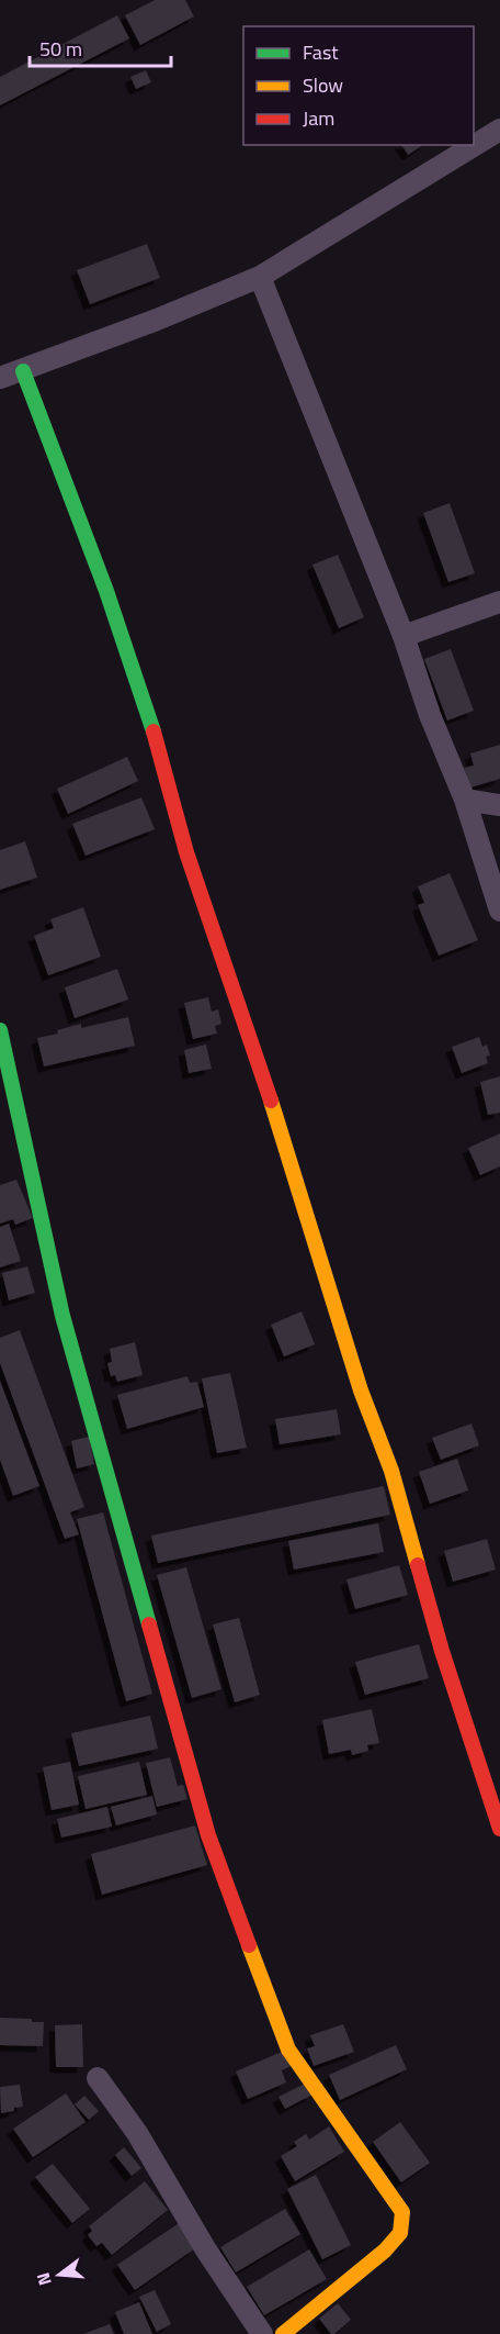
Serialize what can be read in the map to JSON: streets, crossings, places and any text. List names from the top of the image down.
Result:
{
  "legend": ["Fast", "Slow", "Jam"],
  "scale_bar": "50 m",
  "north": "left"
}
